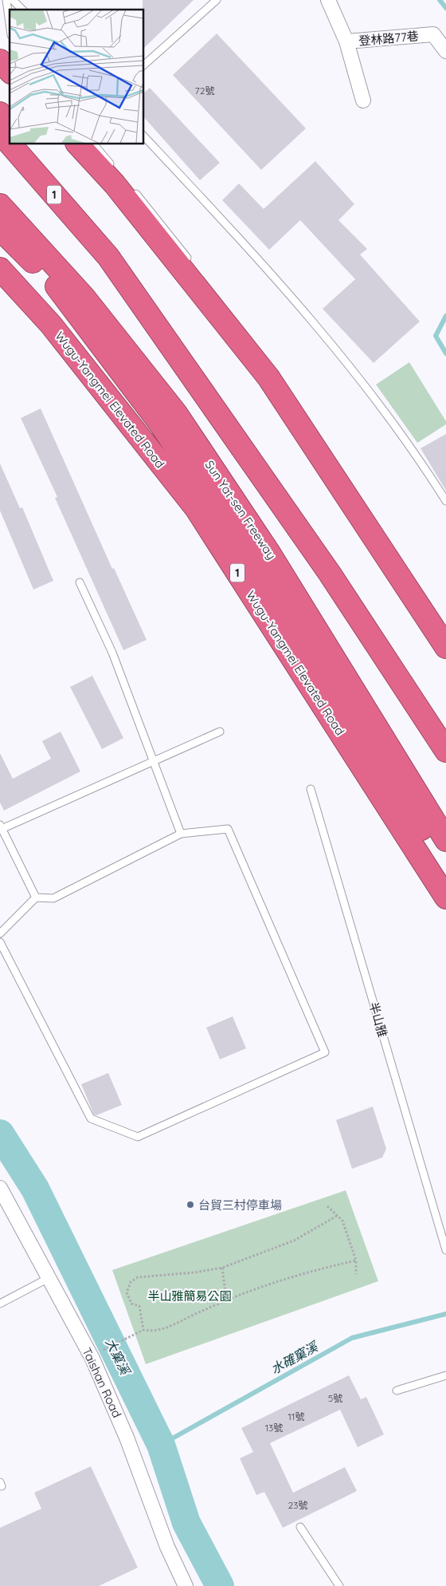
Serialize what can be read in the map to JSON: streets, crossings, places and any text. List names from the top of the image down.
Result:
{
  "streets": {
    "highway": ["1", "Wugu-Yangmei Elevated Road", "Sun Yat-sen Freeway"],
    "street": ["登林路77巷", "Taishan Road"],
    "lane": ["半山雅"]
  },
  "water": ["大窠溪", "水確窠溪"],
  "parks": ["半山雅簡易公園"],
  "places": ["台貿三村停車場"],
  "house_numbers": [
    "72號",
    "5號",
    "11號",
    "13號",
    "23號"
  ]
}
